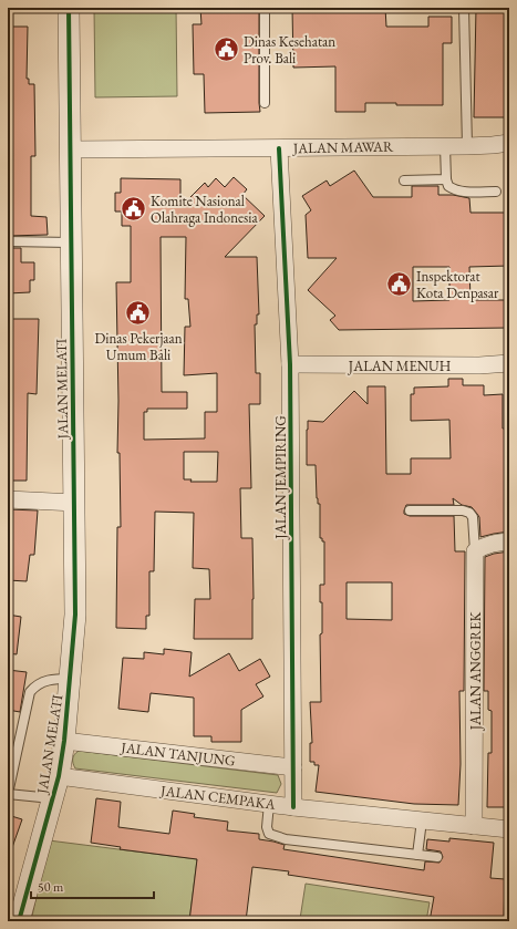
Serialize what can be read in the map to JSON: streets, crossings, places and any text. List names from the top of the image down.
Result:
{
  "streets": {
    "street": [
      "JALAN MAWAR",
      "JALAN MENUH",
      "JALAN MELATI",
      "JALAN JEMPIRING",
      "JALAN ANGGREK",
      "JALAN TANJUNG",
      "JALAN CEMPAKA"
    ]
  },
  "crossings": [
    ["JALAN MAWAR", "JALAN MELATI"],
    ["JALAN MAWAR", "JALAN JEMPIRING"],
    ["JALAN MENUH", "JALAN JEMPIRING"],
    ["JALAN MELATI", "JALAN TANJUNG"],
    ["JALAN MELATI", "JALAN CEMPAKA"],
    ["JALAN JEMPIRING", "JALAN TANJUNG"],
    ["JALAN JEMPIRING", "JALAN CEMPAKA"],
    ["JALAN ANGGREK", "JALAN CEMPAKA"]
  ],
  "places": {
    "public building": [
      "Dinas Kesehatan Prov. Bali",
      "Komite Nasional Olahraga Indonesia",
      "Inspektorat Kota Denpasar",
      "Dinas Pekerjaan Umum Bali"
    ]
  },
  "scale_bar": "50 m"
}
